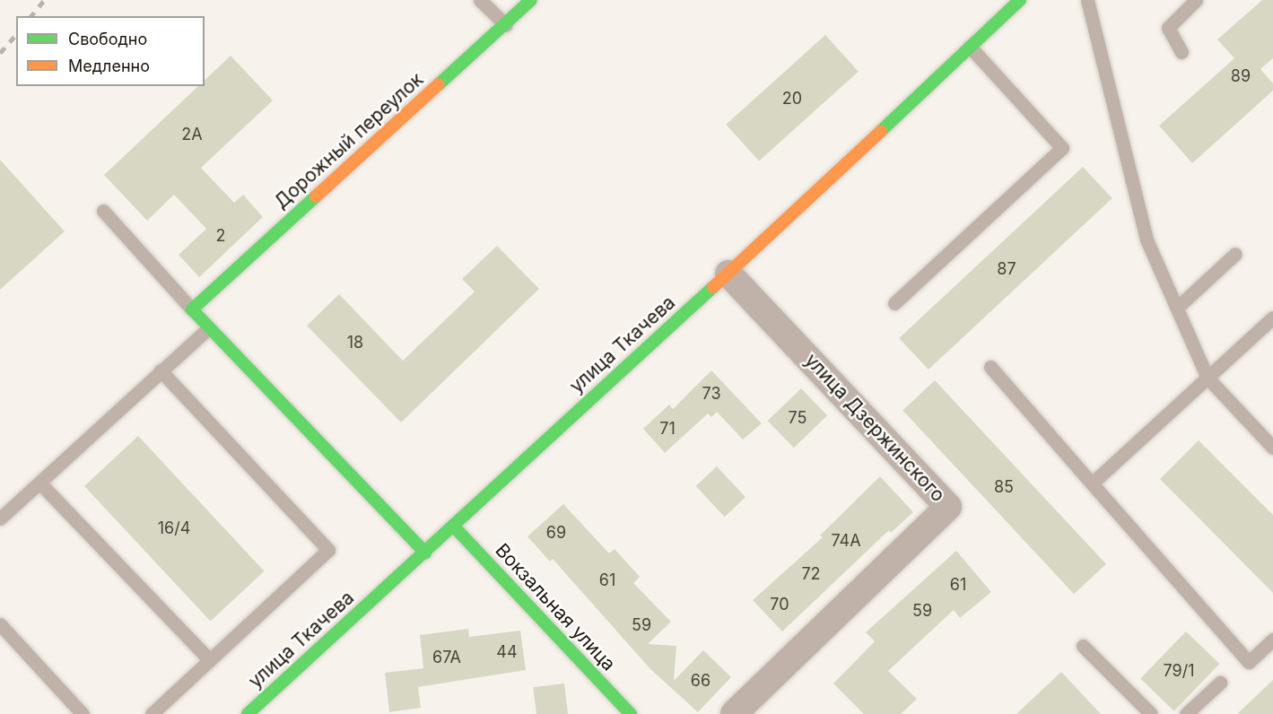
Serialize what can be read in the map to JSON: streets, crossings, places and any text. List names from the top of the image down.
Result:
{
  "streets": {
    "street": [
      "Дорожный переулок",
      "улица Ткачева",
      "улица Дзержинского",
      "Вокзальная улица"
    ]
  },
  "crossings": [
    ["улица Ткачева", "улица Дзержинского"],
    ["улица Ткачева", "Вокзальная улица"]
  ],
  "house_numbers": [
    "89",
    "20",
    "2А",
    "2",
    "87",
    "18",
    "73",
    "75",
    "71",
    "85",
    "16/4",
    "69",
    "74А",
    "72",
    "61",
    "61",
    "70",
    "59",
    "59",
    "44",
    "67А",
    "79/1",
    "66"
  ],
  "legend": ["Свободно", "Медленно"]
}
